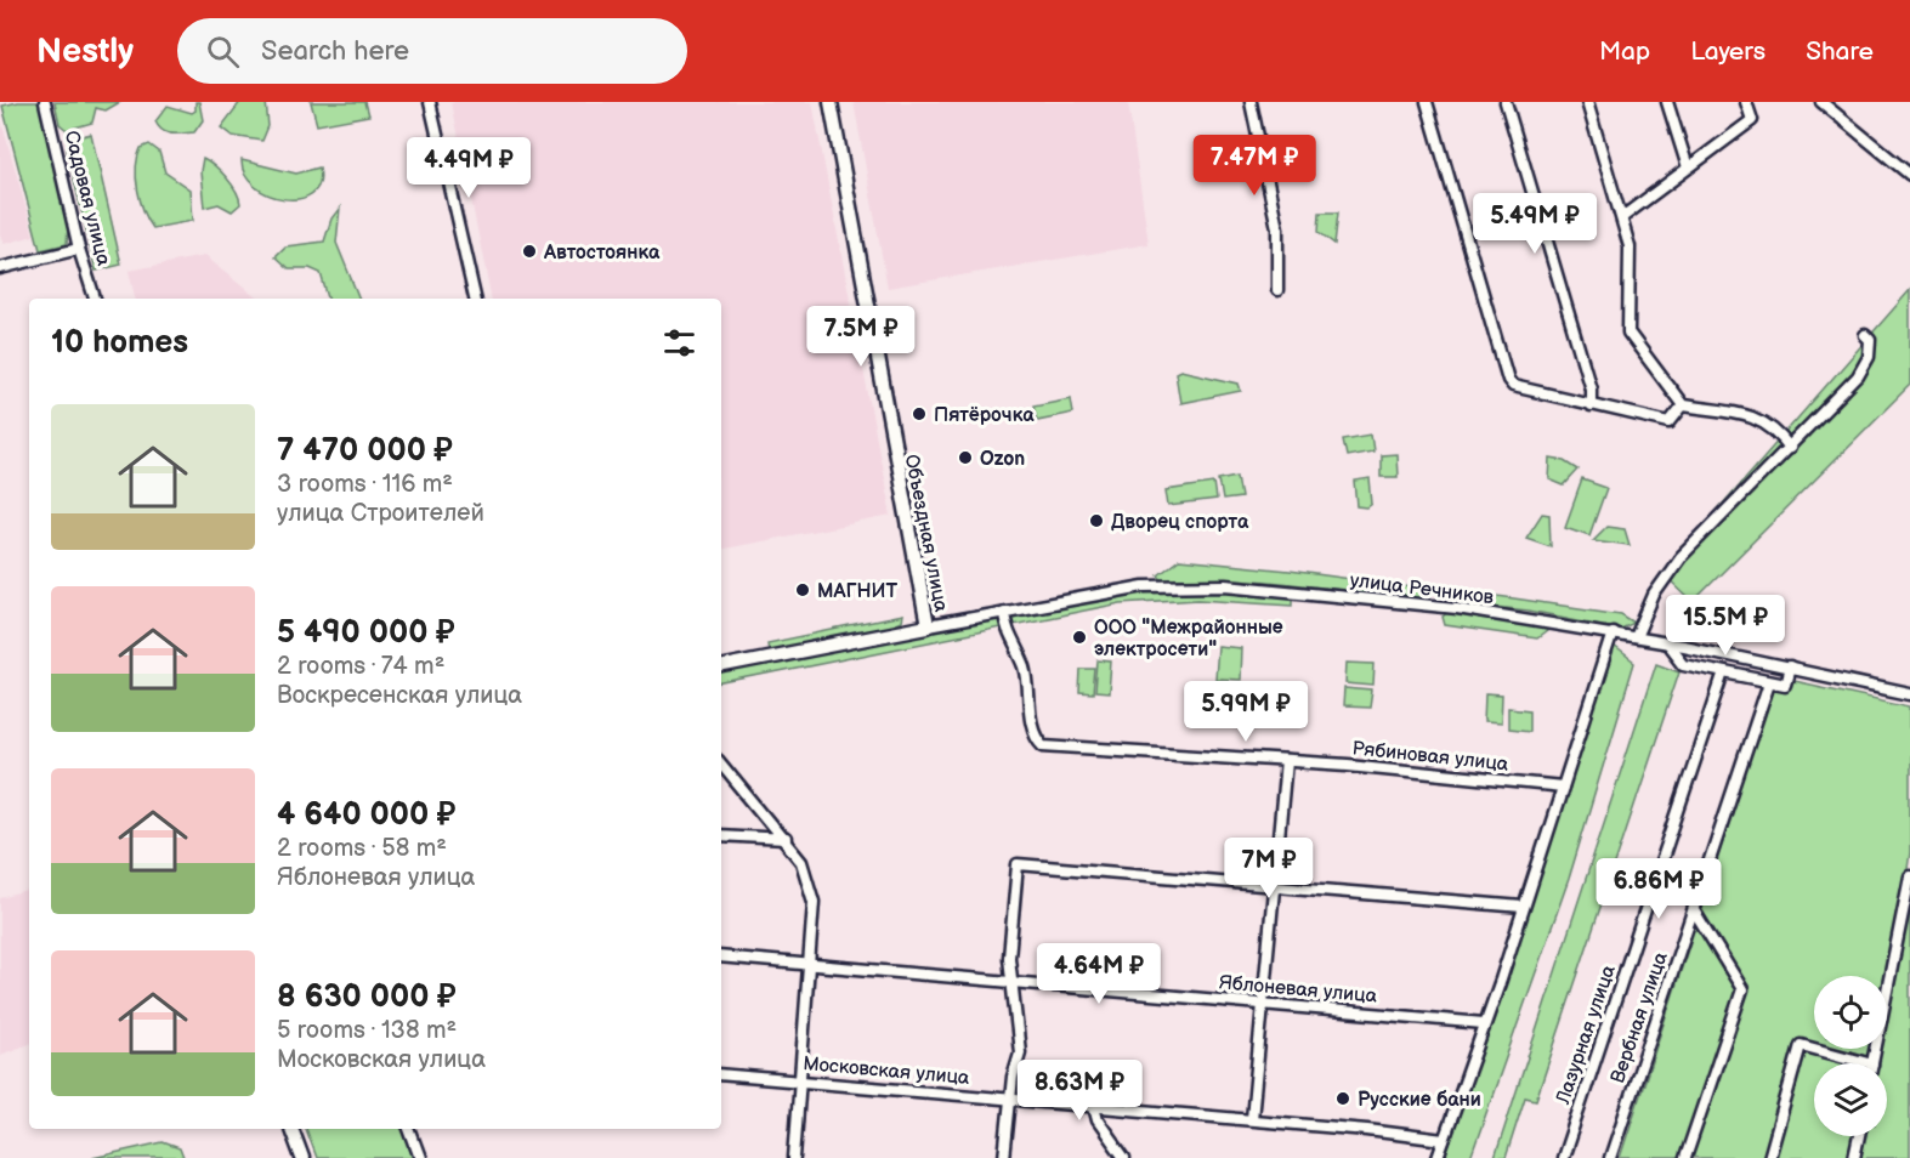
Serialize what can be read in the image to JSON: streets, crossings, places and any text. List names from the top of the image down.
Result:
{
  "streets": {
    "main road": ["Объездная улица"],
    "street": [
      "Садовая улица",
      "улица Речников",
      "Рябиновая улица",
      "Яблоневая улица",
      "Вербная улица",
      "Лазурная улица",
      "Московская улица"
    ]
  },
  "crossings": [
    ["Объездная улица", "улица Речников"],
    ["улица Речников", "Рябиновая улица"]
  ],
  "places": [
    "Автостоянка",
    "Пятёрочка",
    "Ozon",
    "Дворец спорта",
    "МАГНИТ",
    "ООО \"Межрайонные электросети\"",
    "Русские бани"
  ],
  "page": {
    "header": "Nestly",
    "search": "Search here",
    "nav": ["Map", "Layers", "Share"],
    "price": [
      "7.47M ₽",
      "4.49M ₽",
      "5.49M ₽",
      "7.5M ₽",
      "15.5M ₽",
      "5.99M ₽",
      "7M ₽",
      "6.86M ₽",
      "4.64M ₽",
      "8.63M ₽"
    ],
    "heading": "10 homes",
    "list": [
      {
        "name": "7 470 000 ₽",
        "note": "3 rooms · 116 m² · улица Строителей"
      },
      {
        "name": "5 490 000 ₽",
        "note": "2 rooms · 74 m² · Воскресенская улица"
      },
      {
        "name": "4 640 000 ₽",
        "note": "2 rooms · 58 m² · Яблоневая улица"
      },
      {
        "name": "8 630 000 ₽",
        "note": "5 rooms · 138 m² · Московская улица"
      }
    ]
  }
}
